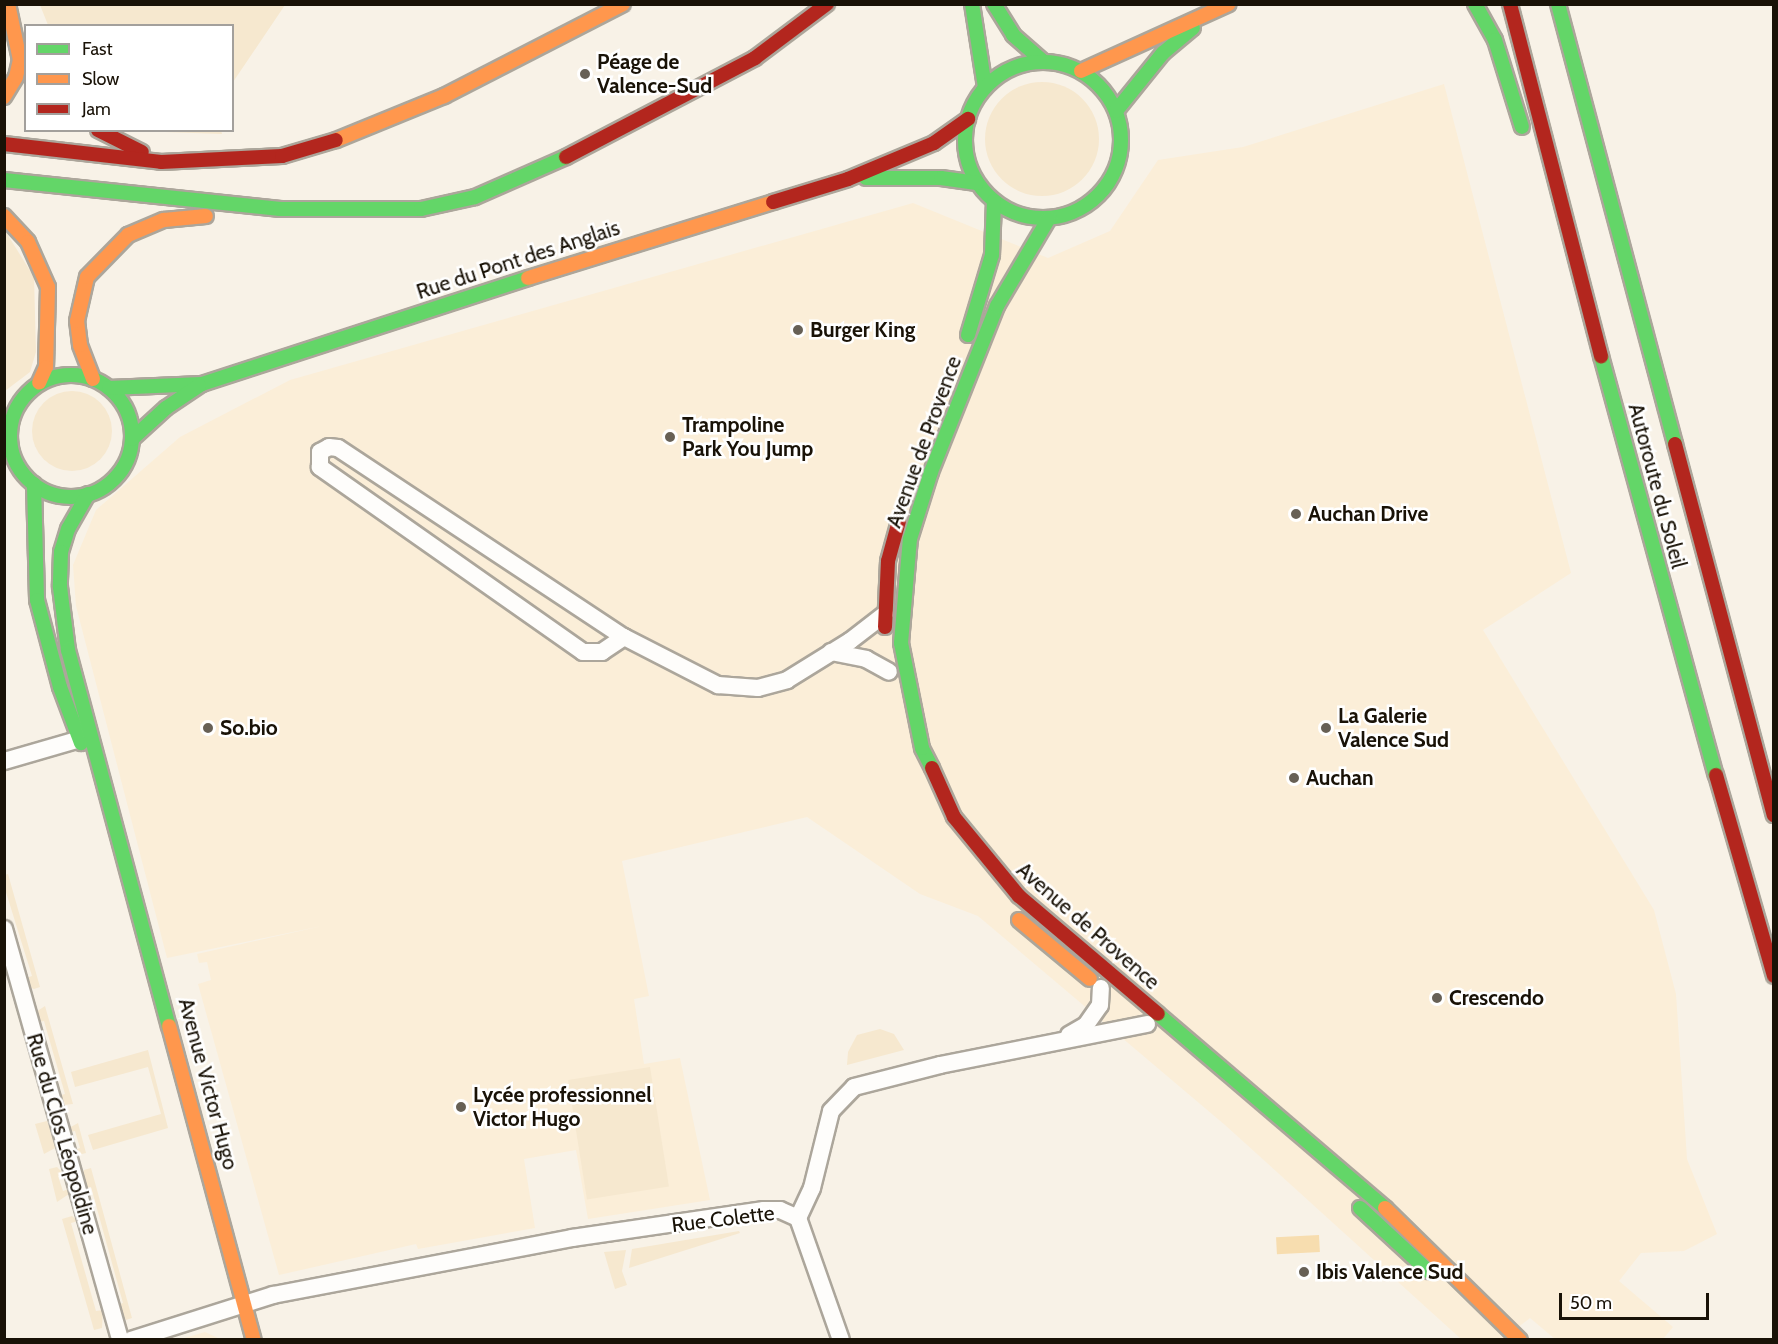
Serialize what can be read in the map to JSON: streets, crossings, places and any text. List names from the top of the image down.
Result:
{
  "streets": {
    "main road": [
      "Rue du Pont des Anglais",
      "Avenue de Provence",
      "Autoroute du Soleil",
      "Avenue Victor Hugo"
    ],
    "street": ["Rue du Clos Léopoldine", "Rue Colette"]
  },
  "crossings": [
    ["Rue du Pont des Anglais", "Avenue de Provence"],
    ["Rue du Pont des Anglais", "Avenue Victor Hugo"],
    ["Avenue de Provence", "Rue Colette"],
    ["Avenue Victor Hugo", "Rue Colette"]
  ],
  "places": [
    "Péage de Valence-Sud",
    "Burger King",
    "Trampoline Park You Jump",
    "Auchan Drive",
    "So.bio",
    "La Galerie Valence Sud",
    "Auchan",
    "Crescendo",
    "Lycée professionnel Victor Hugo",
    "Ibis Valence Sud"
  ],
  "legend": ["Fast", "Slow", "Jam"],
  "scale_bar": "50 m"
}
